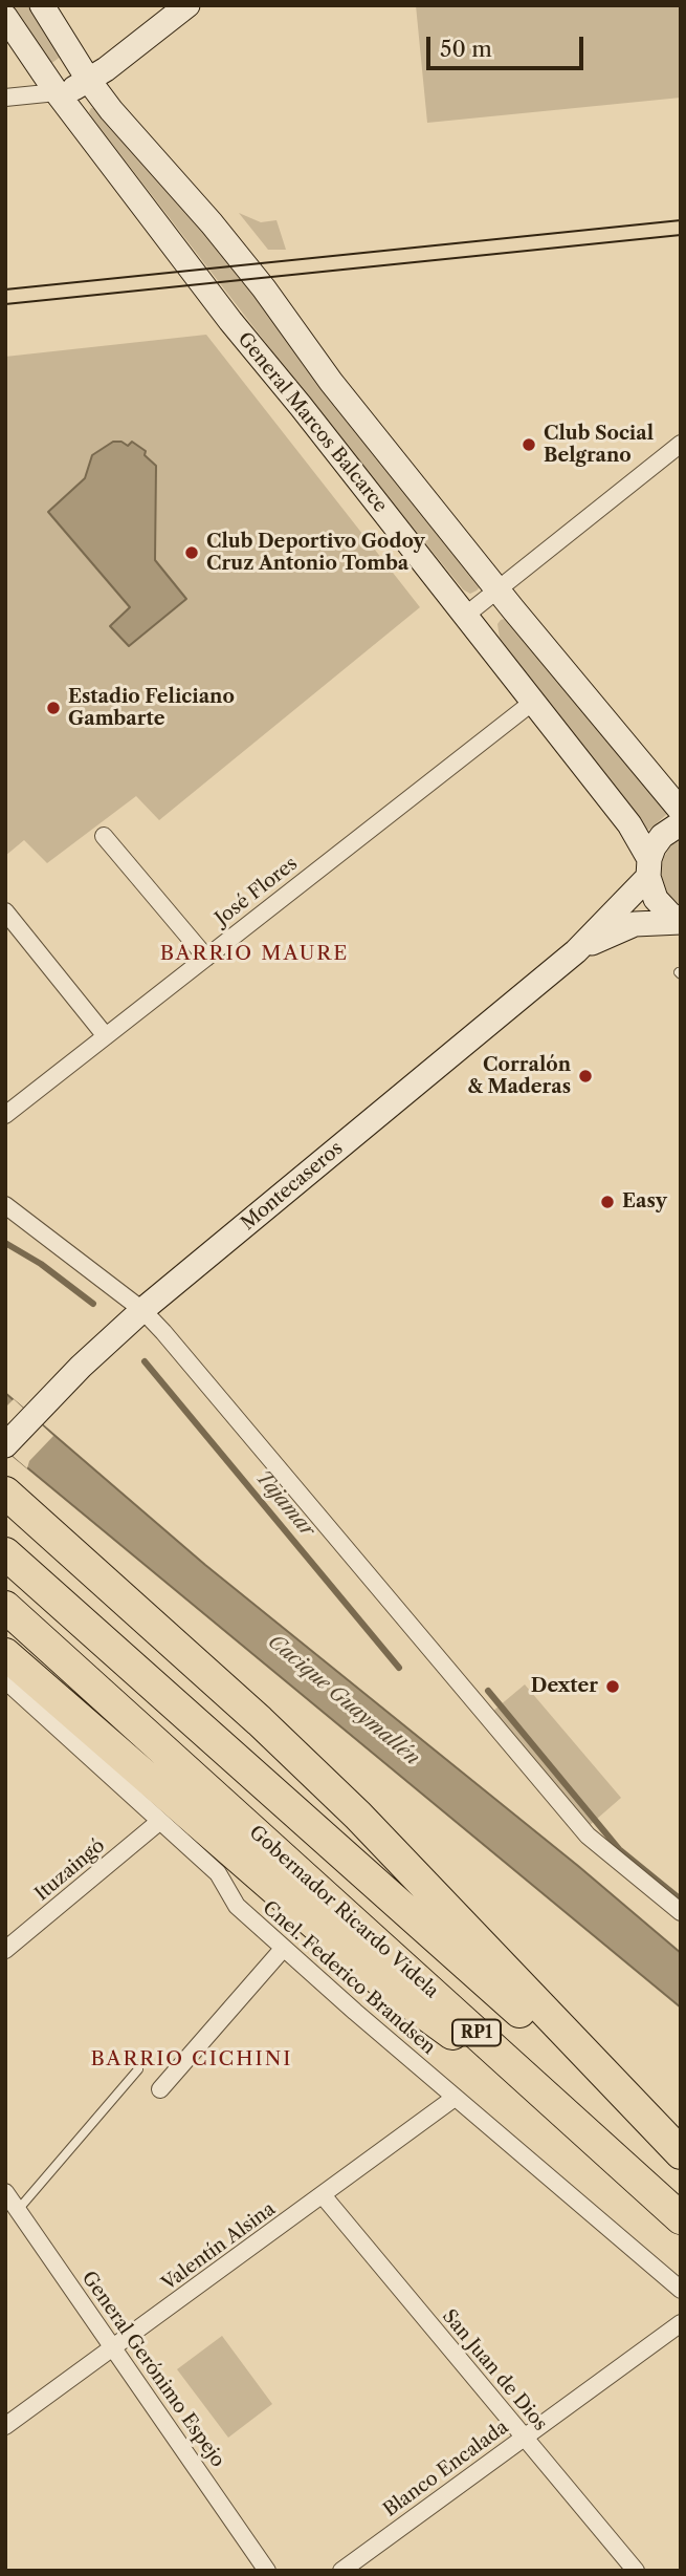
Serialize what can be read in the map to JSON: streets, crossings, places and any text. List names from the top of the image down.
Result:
{
  "streets": {
    "highway": ["Gobernador Ricardo Videla", "RP1"],
    "main road": ["General Marcos Balcarce", "Montecaseros"],
    "street": [
      "José Flores",
      "Ituzaingó",
      "Cnel. Federico Brandsen",
      "Valentín Alsina",
      "General Gerónimo Espejo",
      "San Juan de Dios",
      "Blanco Encalada"
    ]
  },
  "crossings": [
    ["General Marcos Balcarce", "José Flores"],
    ["General Marcos Balcarce", "Montecaseros"],
    ["Ituzaingó", "Cnel. Federico Brandsen"],
    ["Cnel. Federico Brandsen", "Valentín Alsina"],
    ["Valentín Alsina", "General Gerónimo Espejo"],
    ["Valentín Alsina", "San Juan de Dios"],
    ["San Juan de Dios", "Blanco Encalada"]
  ],
  "districts": ["BARRIO MAURE", "BARRIO CICHINI"],
  "water": ["Tajamar", "Cacique Guaymallén"],
  "places": [
    "Club Social Belgrano",
    "Club Deportivo Godoy Cruz Antonio Tomba",
    "Estadio Feliciano Gambarte",
    "Corralón & Maderas",
    "Easy",
    "Dexter"
  ],
  "scale_bar": "50 m"
}
